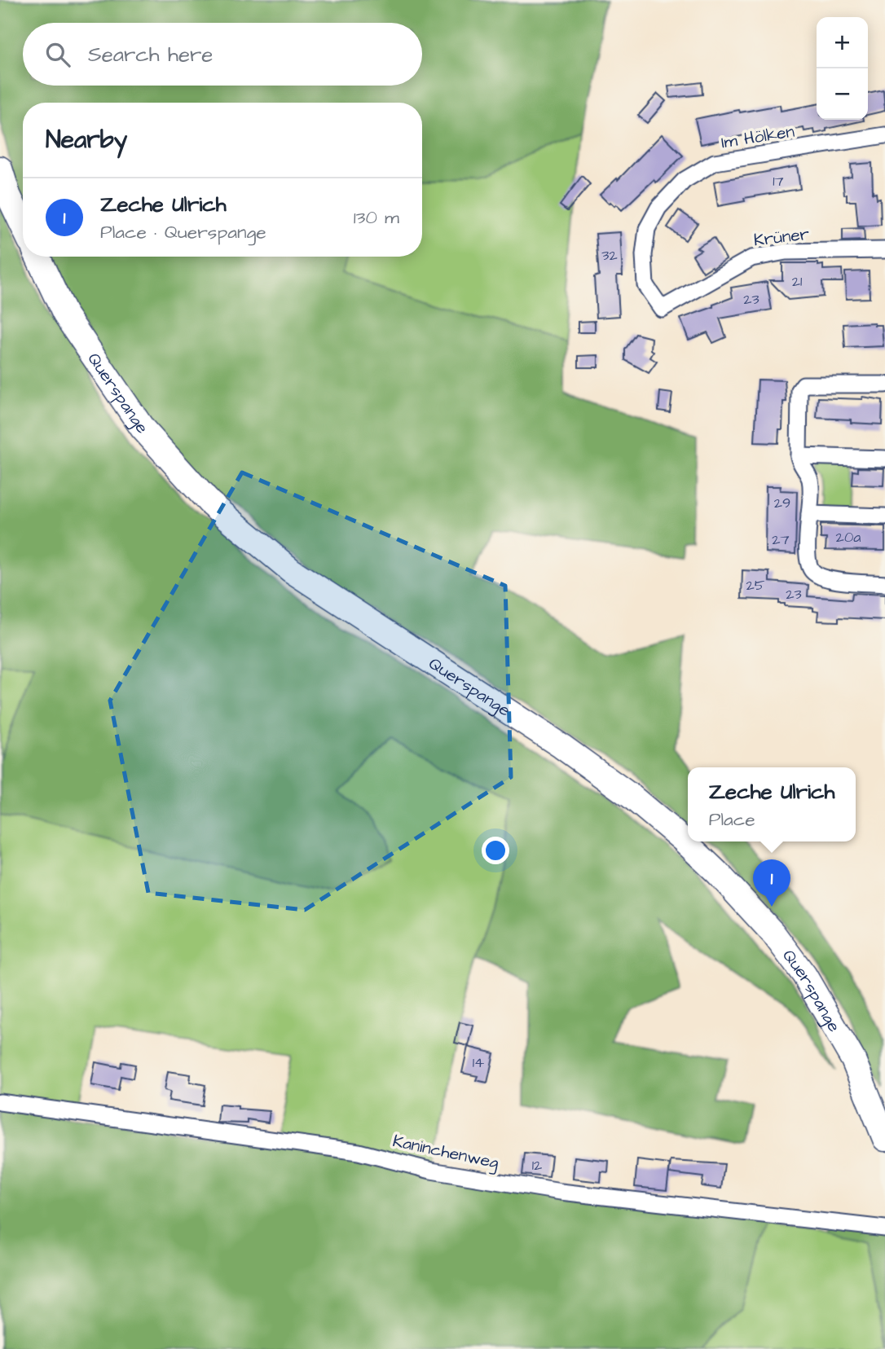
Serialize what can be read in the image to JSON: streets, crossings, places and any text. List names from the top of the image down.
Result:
{
  "streets": {
    "main road": ["Querspange"],
    "street": ["Im Hölken", "Krüner", "Kaninchenweg"]
  },
  "crossings": [
    ["Im Hölken", "Krüner"]
  ],
  "house_numbers": [
    "17",
    "32",
    "21",
    "23",
    "29",
    "20a",
    "27",
    "25",
    "23",
    "14",
    "12"
  ],
  "page": {
    "map_buttons": ["+", "−"],
    "search": "Search here",
    "heading": "Nearby",
    "list": [
      {
        "mark": "1",
        "name": "Zeche Ulrich",
        "note": "Place · Querspange",
        "value": "130 m"
      }
    ],
    "popup": ["Zeche Ulrich", "Place"],
    "pins": "1"
  }
}
